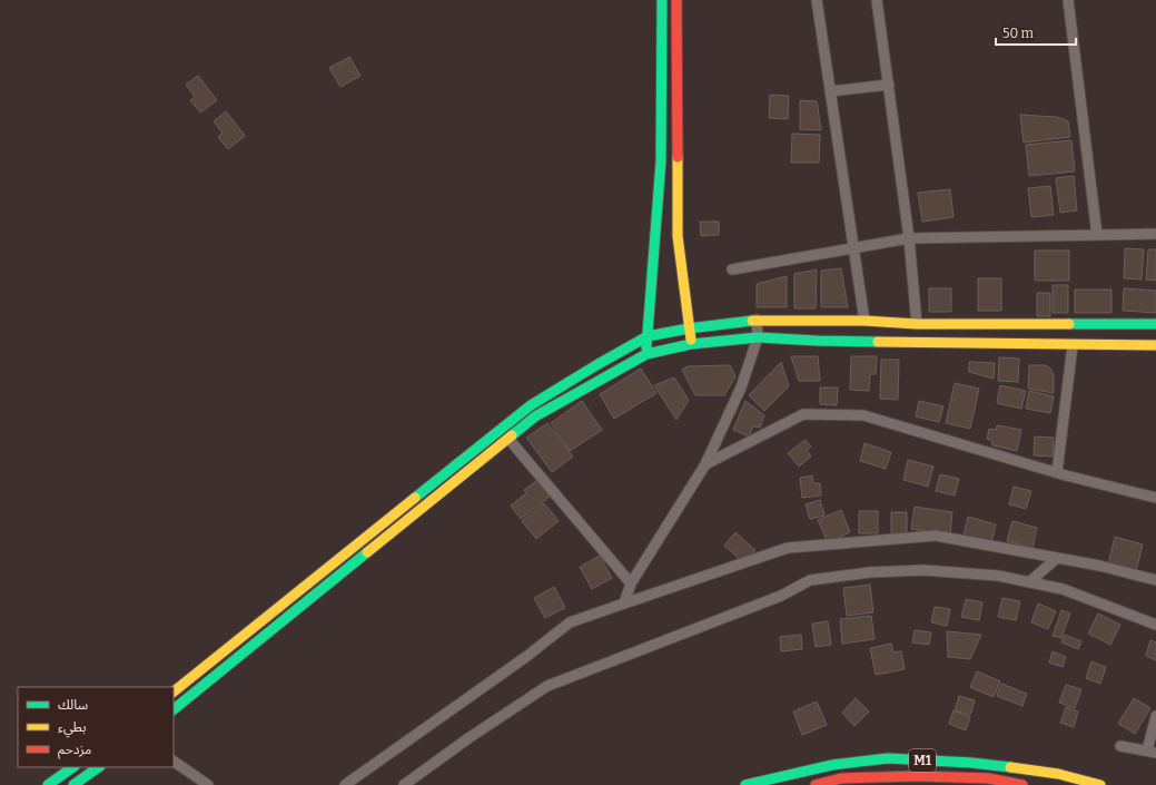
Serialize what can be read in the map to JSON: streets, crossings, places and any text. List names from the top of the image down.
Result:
{
  "streets": {
    "main road": ["M1"]
  },
  "legend": ["سالك", "بطيء", "مزدحم"],
  "scale_bar": "50 m"
}
